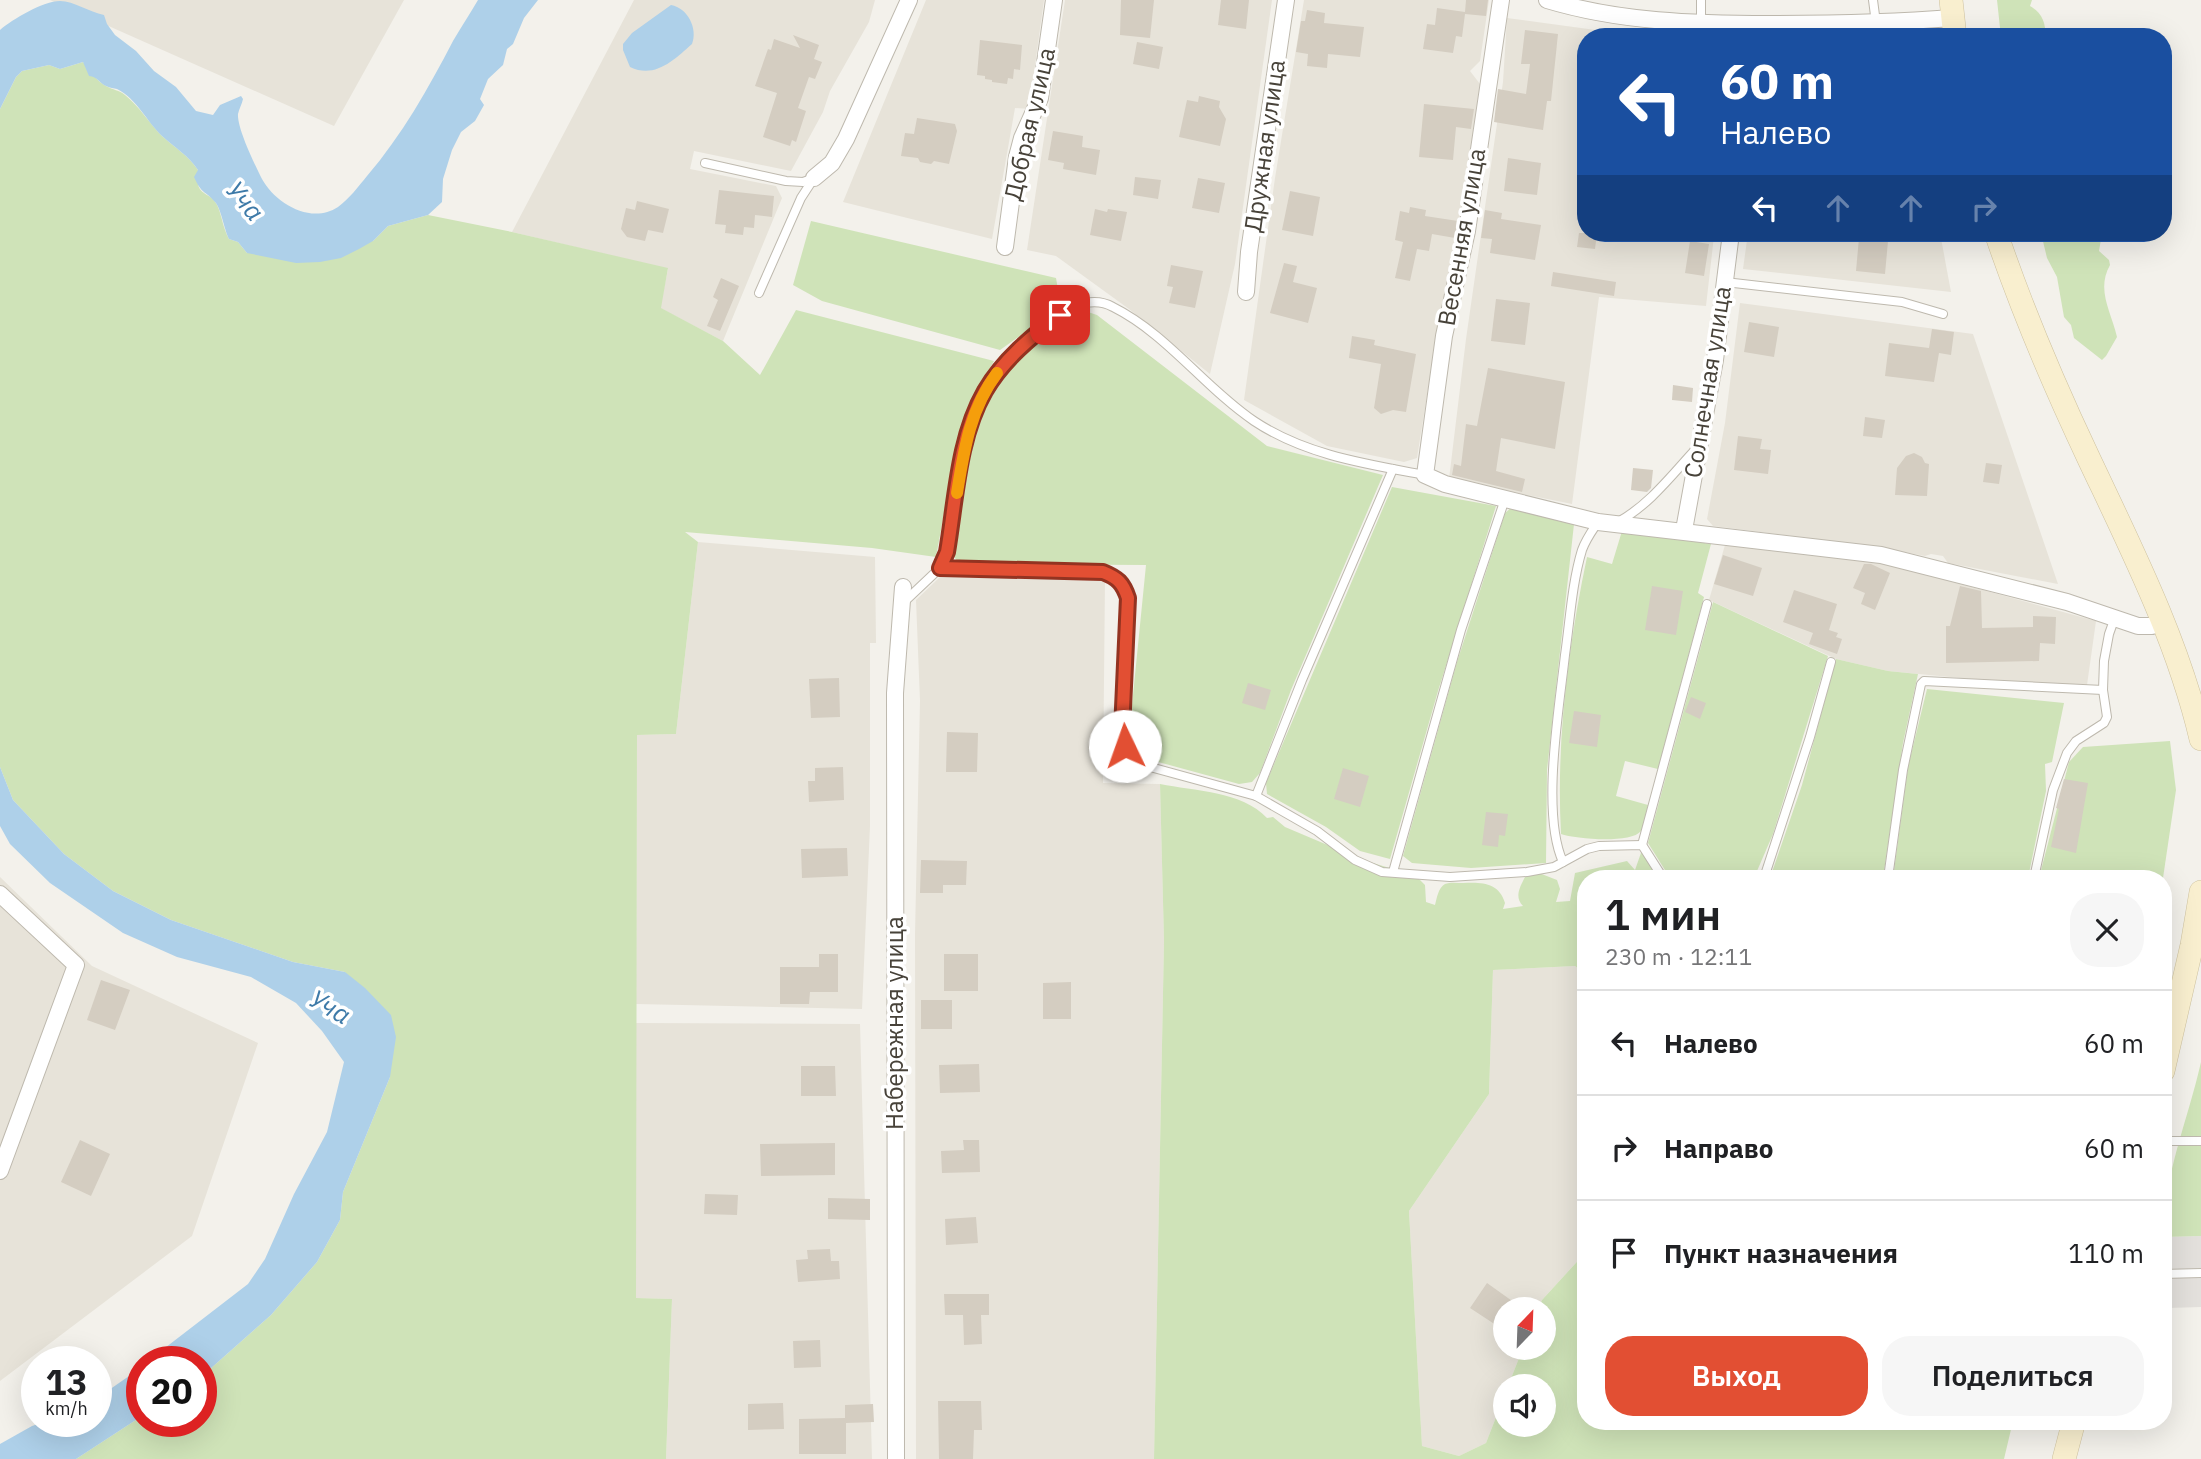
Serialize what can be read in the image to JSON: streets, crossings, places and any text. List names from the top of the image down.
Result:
{
  "streets": {
    "street": [
      "Добрая улица",
      "Дружная улица",
      "Весенняя улица",
      "Солнечная улица",
      "Набережная улица"
    ]
  },
  "water": ["Уча"],
  "north": "top right",
  "page": {
    "turn": ["60 m", "Налево"],
    "heading": ["1 мин", "230 m · 12:11"],
    "list": [
      {
        "name": "Налево",
        "value": "60 m"
      },
      {
        "name": "Направо",
        "value": "60 m"
      },
      {
        "name": "Пункт назначения",
        "value": "110 m"
      }
    ],
    "buttons": ["Выход", "Поделиться"],
    "speed": "13 km/h",
    "limit": "20"
  }
}
